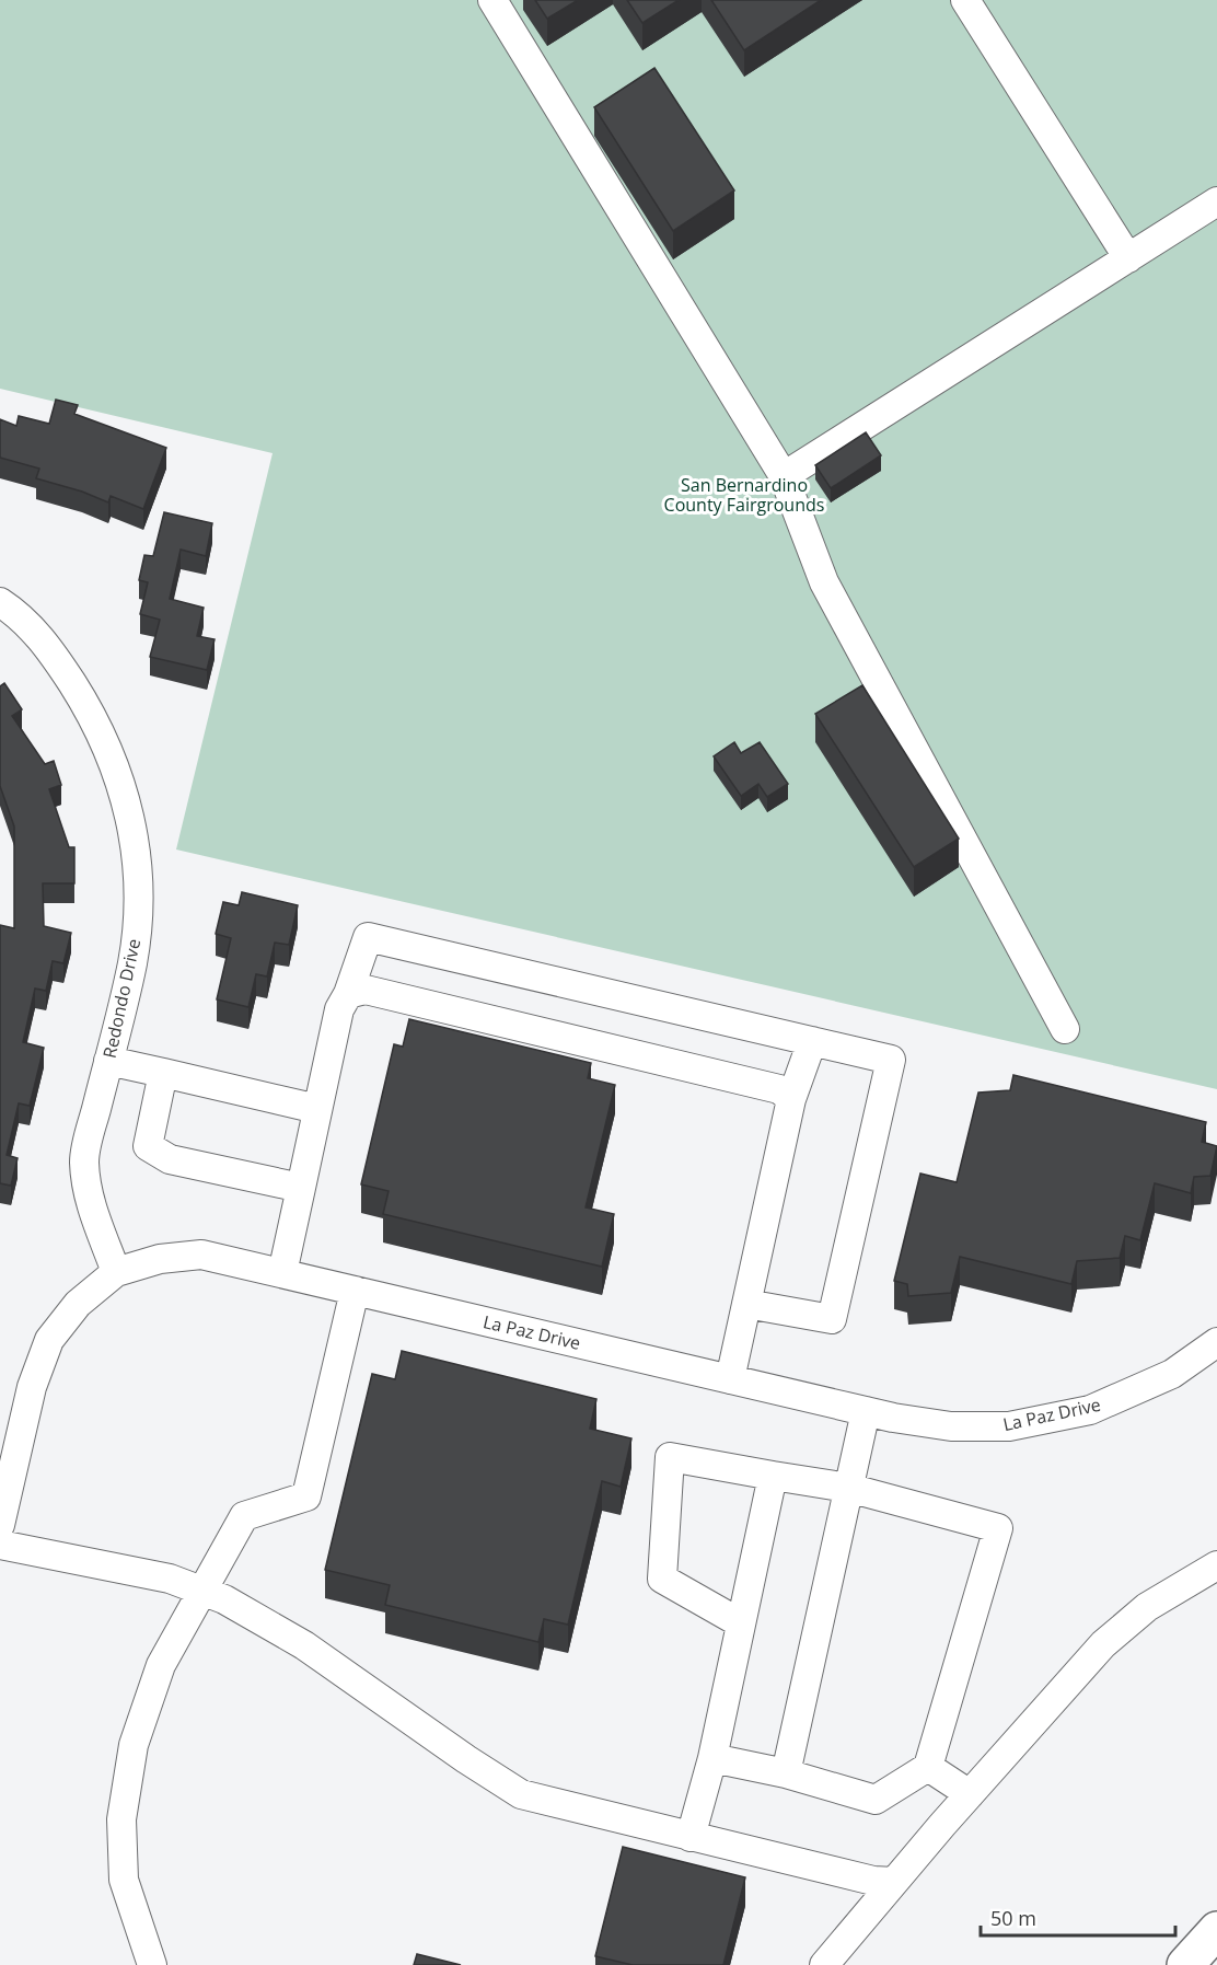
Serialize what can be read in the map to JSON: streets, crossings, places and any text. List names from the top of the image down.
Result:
{
  "streets": {
    "street": ["Redondo Drive", "La Paz Drive"]
  },
  "crossings": [
    ["Redondo Drive", "La Paz Drive"]
  ],
  "parks": ["San Bernardino County Fairgrounds"],
  "scale_bar": "50 m"
}
